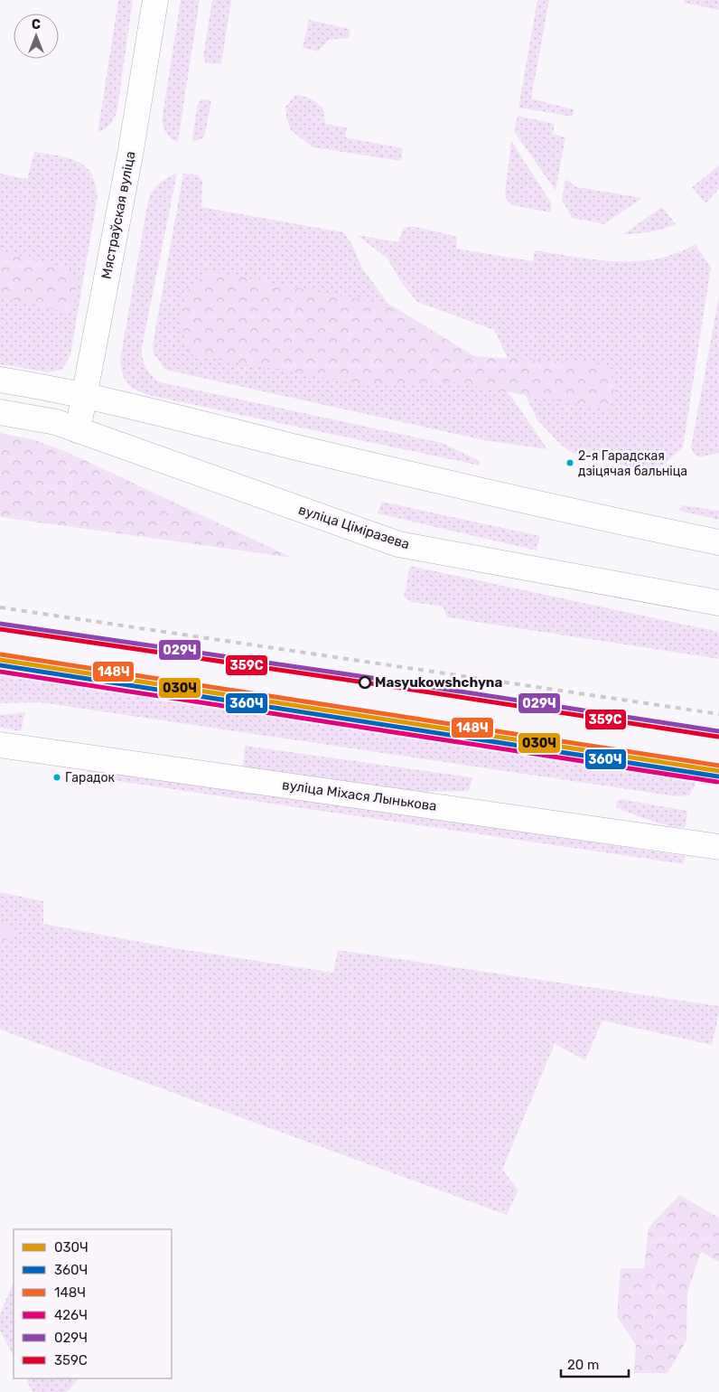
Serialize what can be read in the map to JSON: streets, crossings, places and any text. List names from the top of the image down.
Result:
{
  "streets": {
    "main road": ["Мястраўская вуліца", "вуліца Ціміразева", "вуліца Міхася Лынькова"]
  },
  "crossings": [
    ["Мястраўская вуліца", "вуліца Ціміразева"]
  ],
  "places": ["2-я Гарадская дзіцячая бальніца", "Masyukowshchyna", "Гарадок"],
  "lines": [
    "transit line 029Ч",
    "transit line 359С",
    "transit line 148Ч",
    "transit line 030Ч",
    "transit line 360Ч",
    "transit line 426Ч"
  ],
  "legend": [
    "030Ч",
    "360Ч",
    "148Ч",
    "426Ч",
    "029Ч",
    "359С"
  ],
  "scale_bar": "20 m",
  "north": "top"
}
